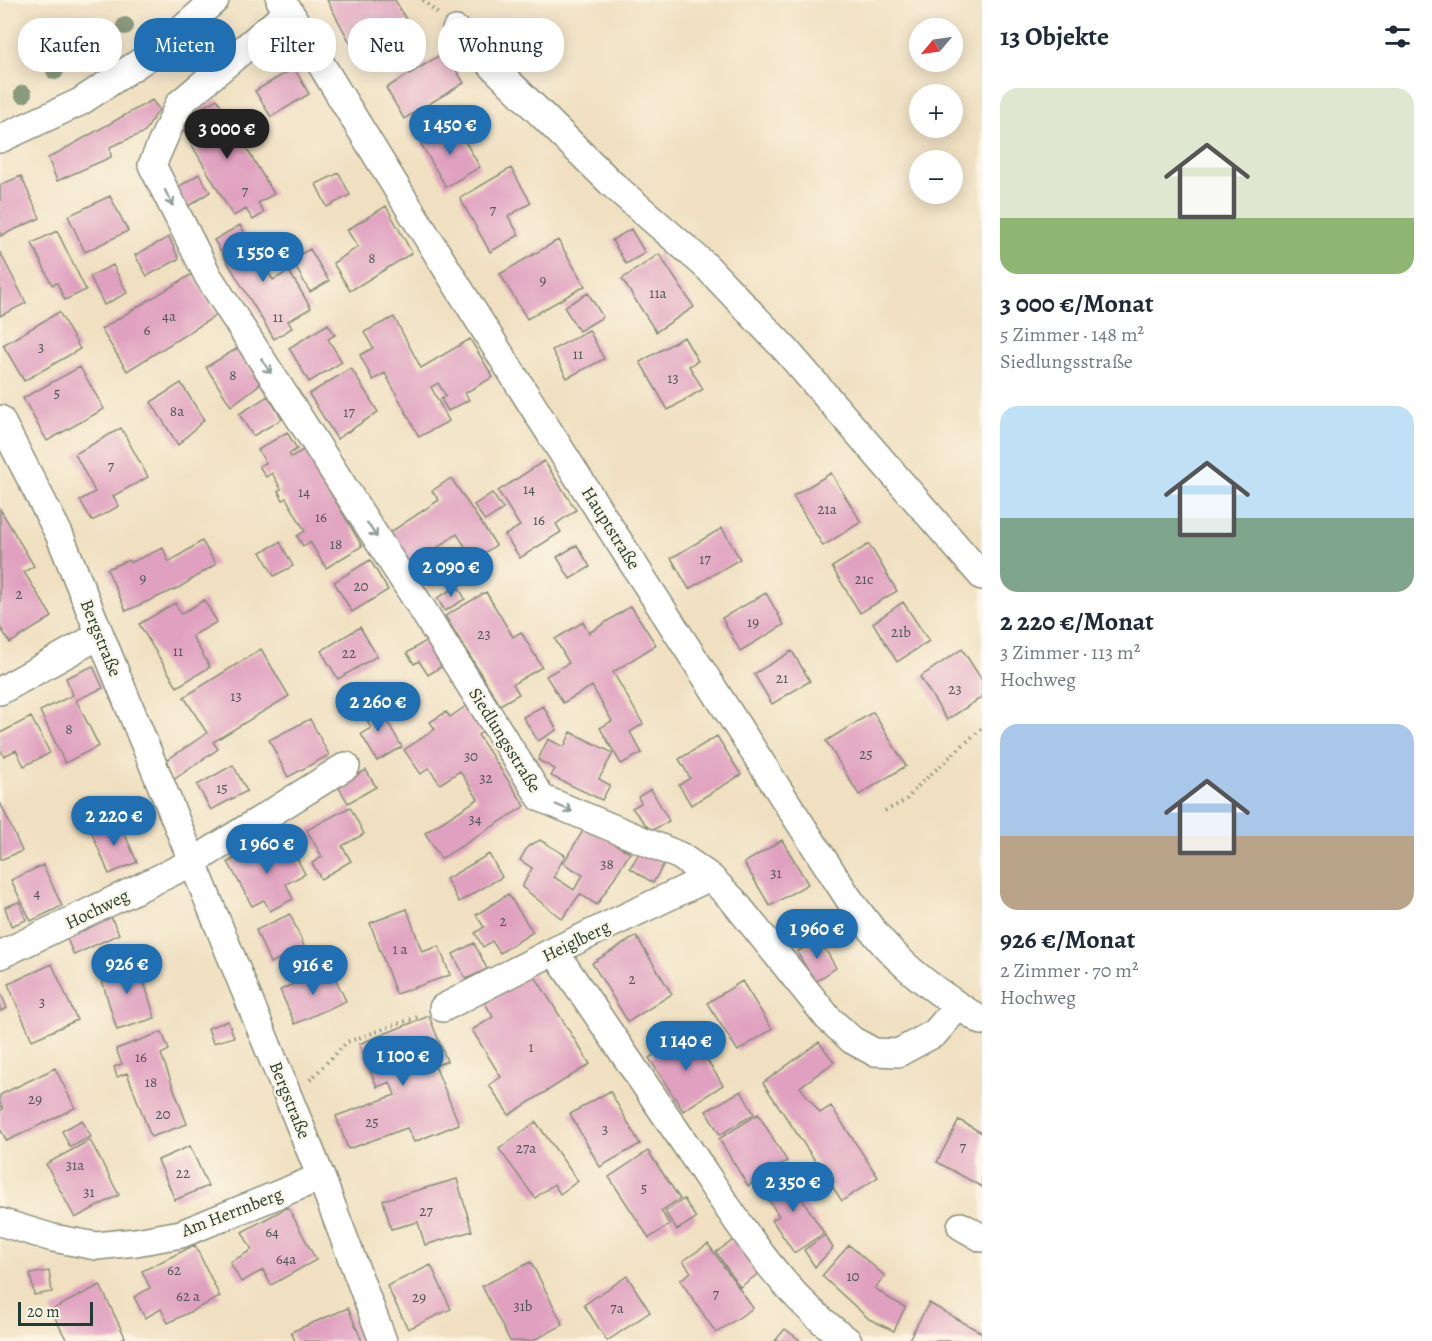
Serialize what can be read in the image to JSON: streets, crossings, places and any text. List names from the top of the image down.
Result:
{
  "streets": {
    "street": [
      "Hauptstraße",
      "Bergstraße",
      "Siedlungsstraße",
      "Hochweg",
      "Heiglberg",
      "Am Herrnberg"
    ]
  },
  "crossings": [
    ["Hauptstraße", "Siedlungsstraße"],
    ["Bergstraße", "Hochweg"],
    ["Bergstraße", "Am Herrnberg"],
    ["Siedlungsstraße", "Heiglberg"]
  ],
  "one_way": ["Siedlungsstraße"],
  "house_numbers": [
    "7",
    "7",
    "8",
    "9",
    "11a",
    "4a",
    "11",
    "6",
    "3",
    "11",
    "8",
    "13",
    "5",
    "8a",
    "17",
    "7",
    "14",
    "14",
    "21a",
    "16",
    "16",
    "18",
    "17",
    "9",
    "21c",
    "20",
    "2",
    "19",
    "21b",
    "23",
    "11",
    "22",
    "21",
    "23",
    "13",
    "8",
    "25",
    "30",
    "32",
    "15",
    "34",
    "38",
    "31",
    "4",
    "2",
    "1 a",
    "2",
    "3",
    "1",
    "16",
    "18",
    "29",
    "20",
    "25",
    "3",
    "7",
    "27a",
    "31a",
    "22",
    "5",
    "31",
    "27",
    "64",
    "64a",
    "62",
    "10",
    "7",
    "62 a",
    "29",
    "31b",
    "7a"
  ],
  "scale_bar": "20 m",
  "north": "bottom left",
  "page": {
    "heading": "13 Objekte",
    "map_buttons": ["+", "−"],
    "chip": [
      "Kaufen",
      "Mieten",
      "Filter",
      "Neu",
      "Wohnung"
    ],
    "list": [
      {
        "name": "3 000 €/Monat",
        "note": "5 Zimmer · 148 m² · Siedlungsstraße"
      },
      {
        "name": "2 220 €/Monat",
        "note": "3 Zimmer · 113 m² · Hochweg"
      },
      {
        "name": "926 €/Monat",
        "note": "2 Zimmer · 70 m² · Hochweg"
      }
    ],
    "price": [
      "1 450 €",
      "3 000 €",
      "1 550 €",
      "2 090 €",
      "2 260 €",
      "2 220 €",
      "1 960 €",
      "1 960 €",
      "926 €",
      "916 €",
      "1 140 €",
      "1 100 €",
      "2 350 €"
    ],
    "scale": "20 m"
  }
}
